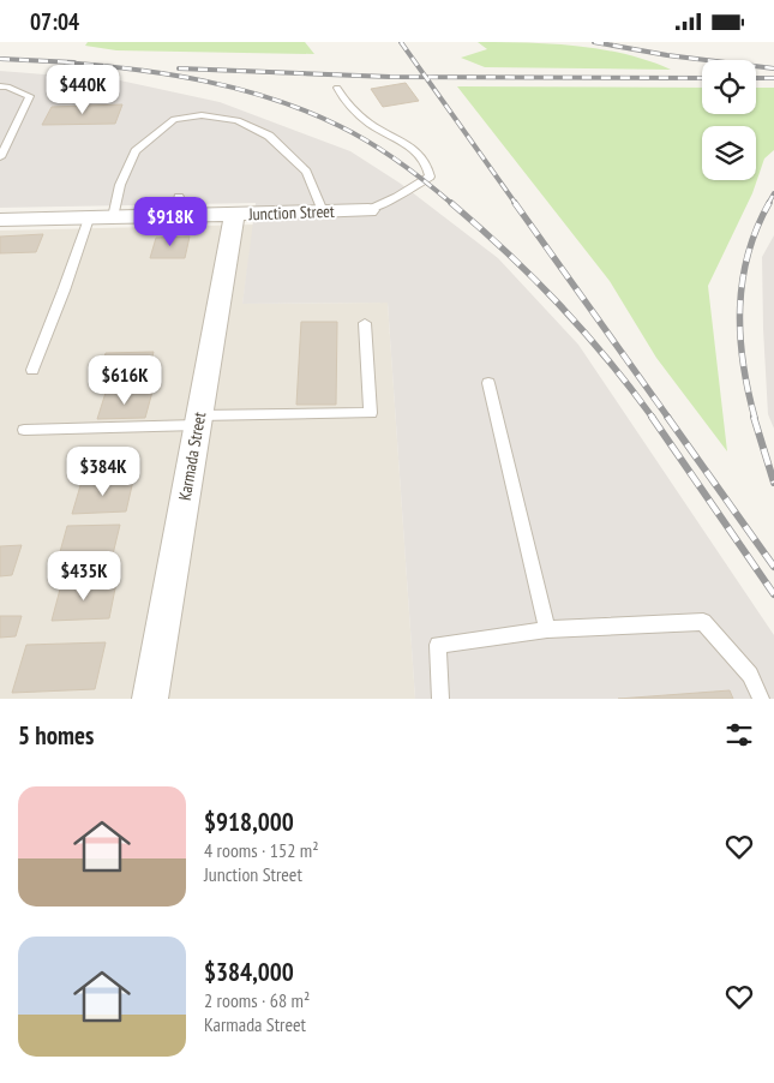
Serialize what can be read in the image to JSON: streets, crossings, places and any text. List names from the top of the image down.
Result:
{
  "streets": {
    "street": ["Junction Street", "Karmada Street"]
  },
  "crossings": [
    ["Junction Street", "Karmada Street"]
  ],
  "page": {
    "status": "07:04",
    "price": [
      "$440K",
      "$918K",
      "$616K",
      "$384K",
      "$435K"
    ],
    "heading": "5 homes",
    "list": [
      {
        "name": "$918,000",
        "note": "4 rooms · 152 m² · Junction Street"
      },
      {
        "name": "$384,000",
        "note": "2 rooms · 68 m² · Karmada Street"
      }
    ]
  }
}
